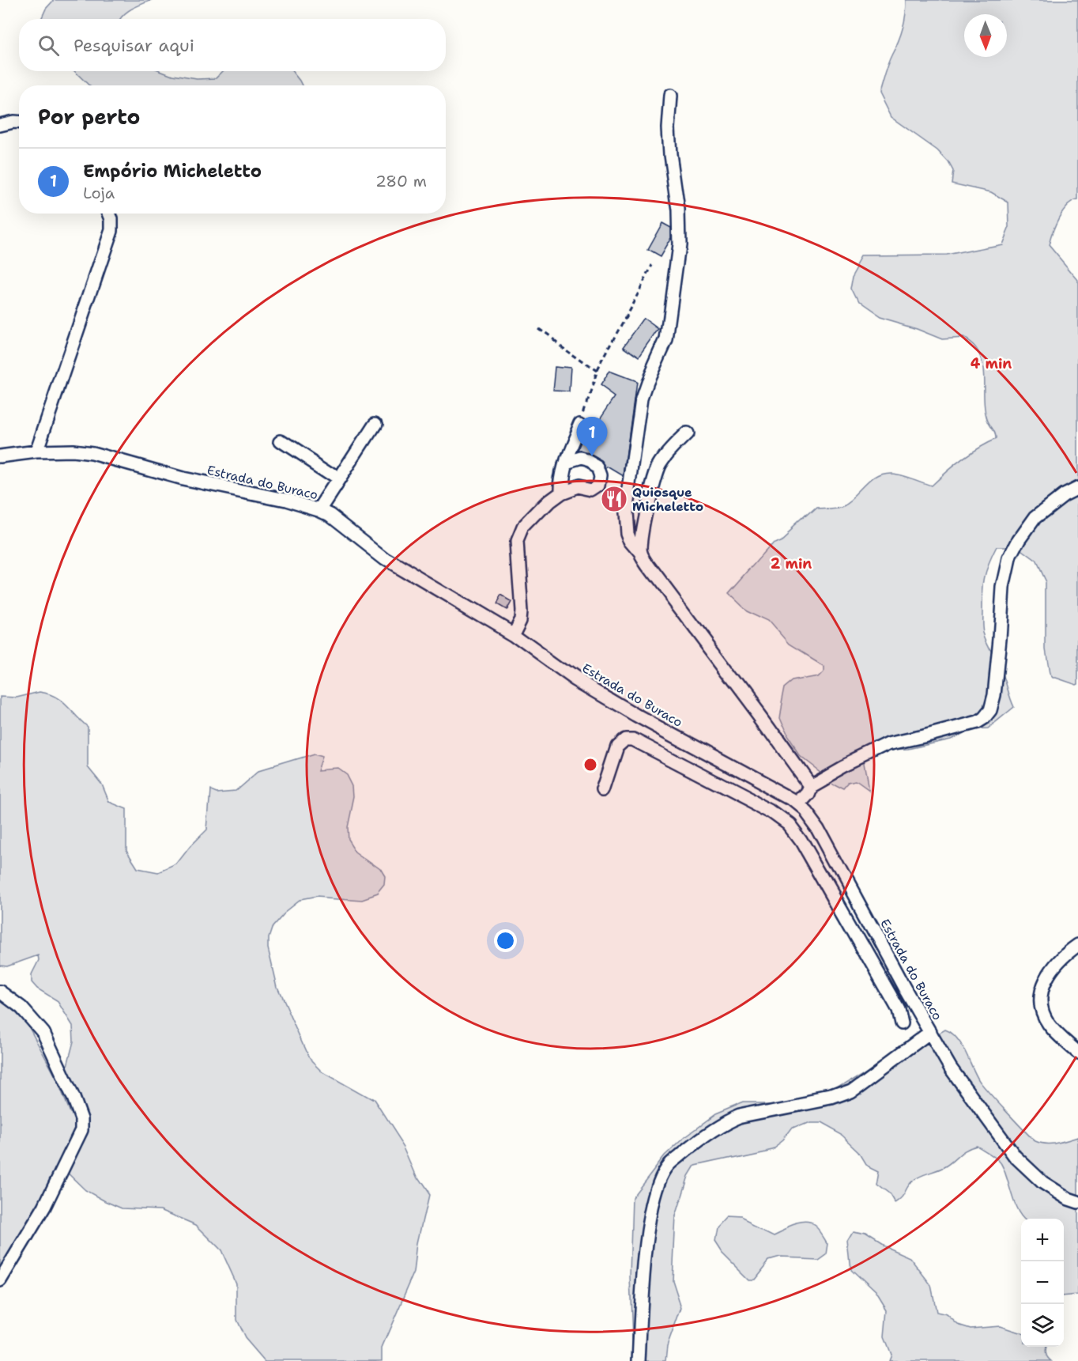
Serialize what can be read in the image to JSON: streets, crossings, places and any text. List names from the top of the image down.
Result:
{
  "streets": {
    "street": ["Estrada do Buraco"]
  },
  "places": {
    "restaurant": ["Quiosque Micheletto"]
  },
  "north": "bottom",
  "page": {
    "search": "Pesquisar aqui",
    "heading": "Por perto",
    "list": [
      {
        "mark": "1",
        "name": "Empório Micheletto",
        "note": "Loja",
        "value": "280 m"
      }
    ],
    "pins": "1",
    "map_buttons": ["+", "−"]
  },
  "rings": ["4 min", "2 min"]
}
